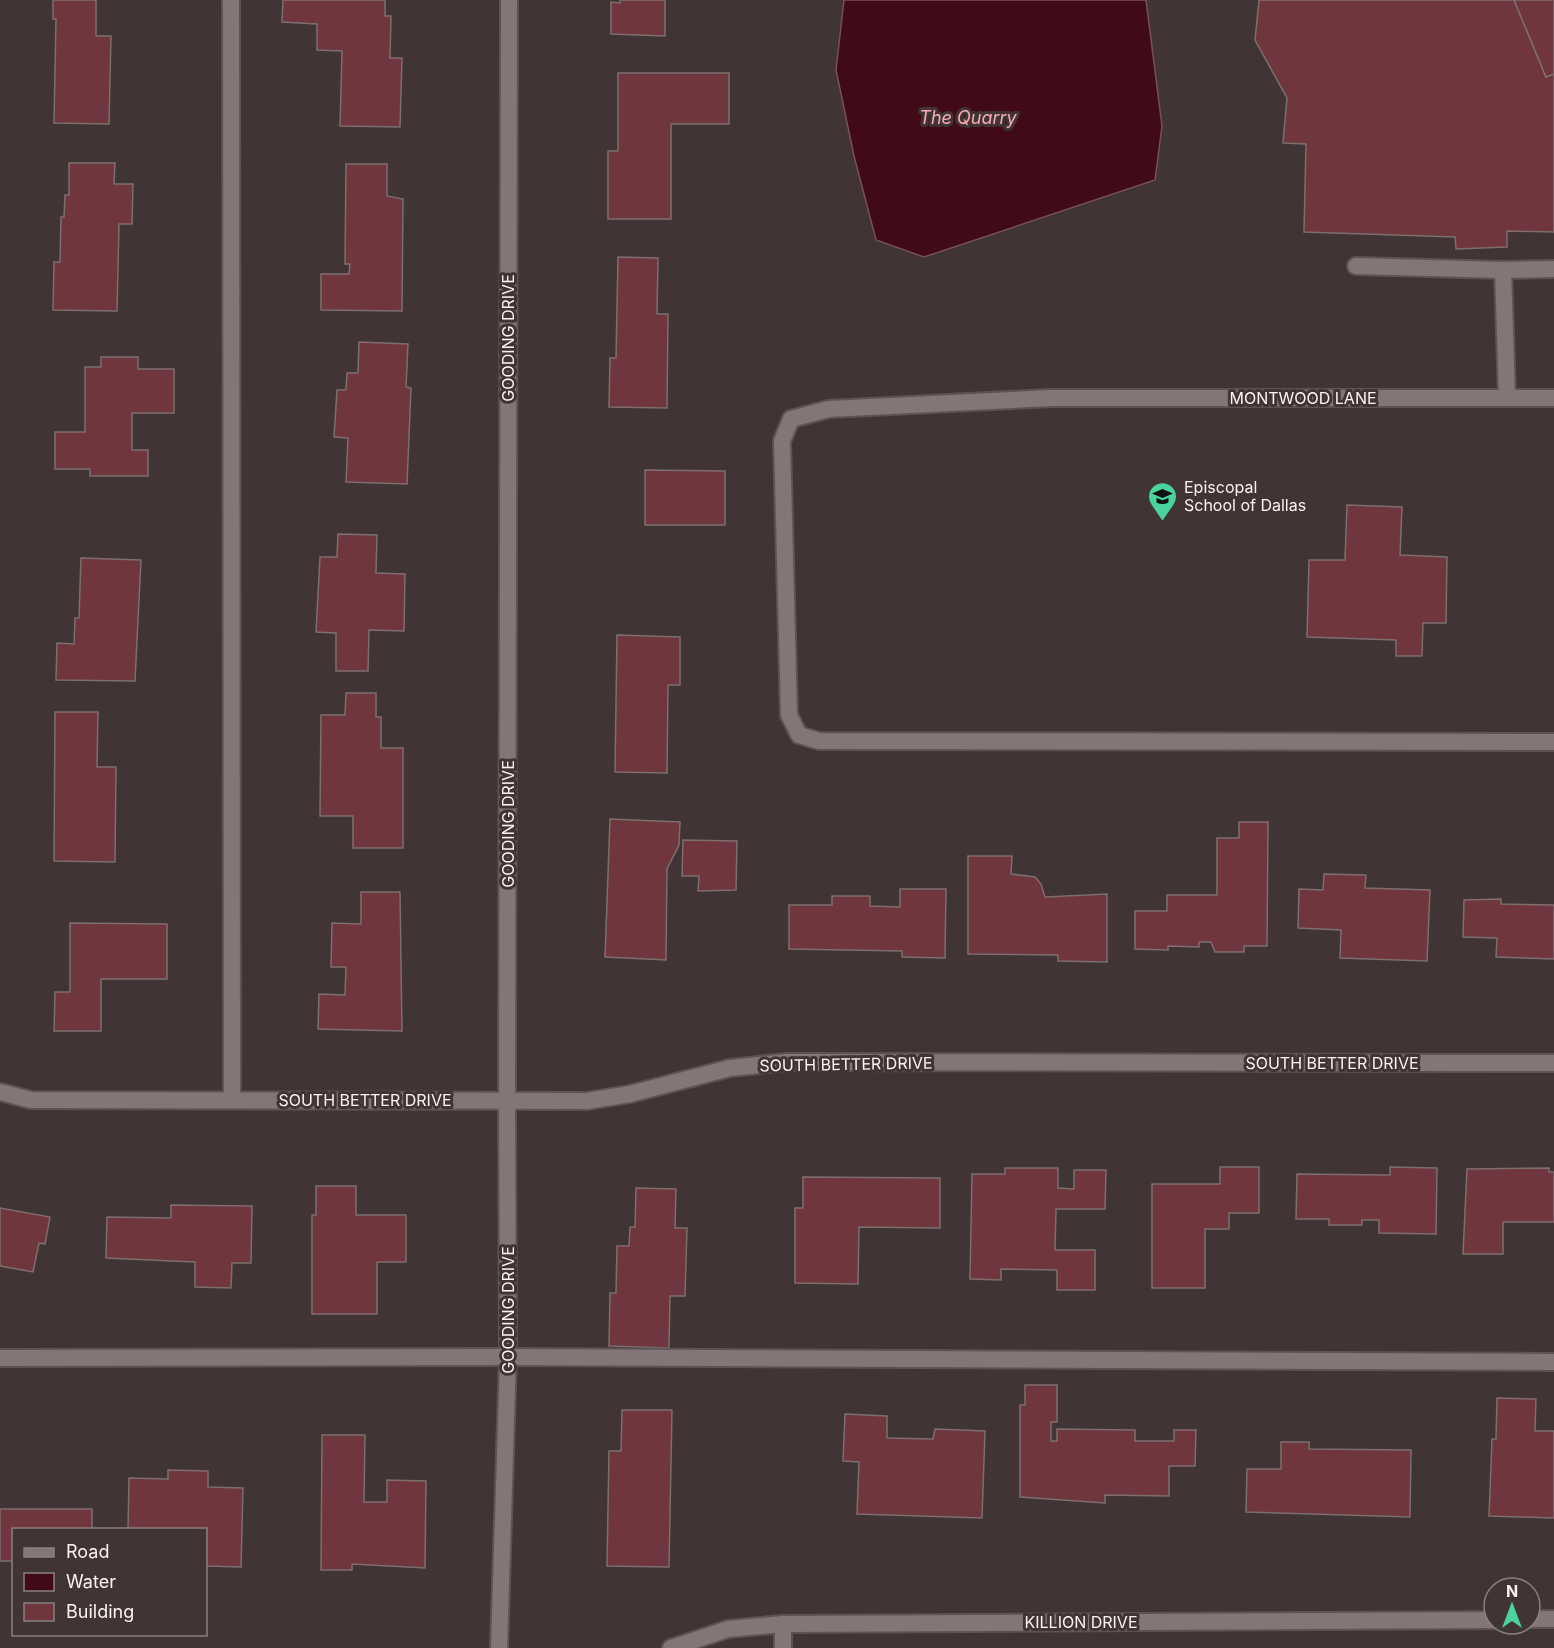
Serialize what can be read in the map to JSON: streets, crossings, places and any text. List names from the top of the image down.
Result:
{
  "streets": {
    "street": [
      "GOODING DRIVE",
      "MONTWOOD LANE",
      "SOUTH BETTER DRIVE",
      "KILLION DRIVE"
    ]
  },
  "crossings": [
    ["GOODING DRIVE", "SOUTH BETTER DRIVE"]
  ],
  "water": ["The Quarry"],
  "places": {
    "school or university": ["Episcopal School of Dallas"]
  },
  "legend": ["Road", "Water", "Building"],
  "north": "top"
}
